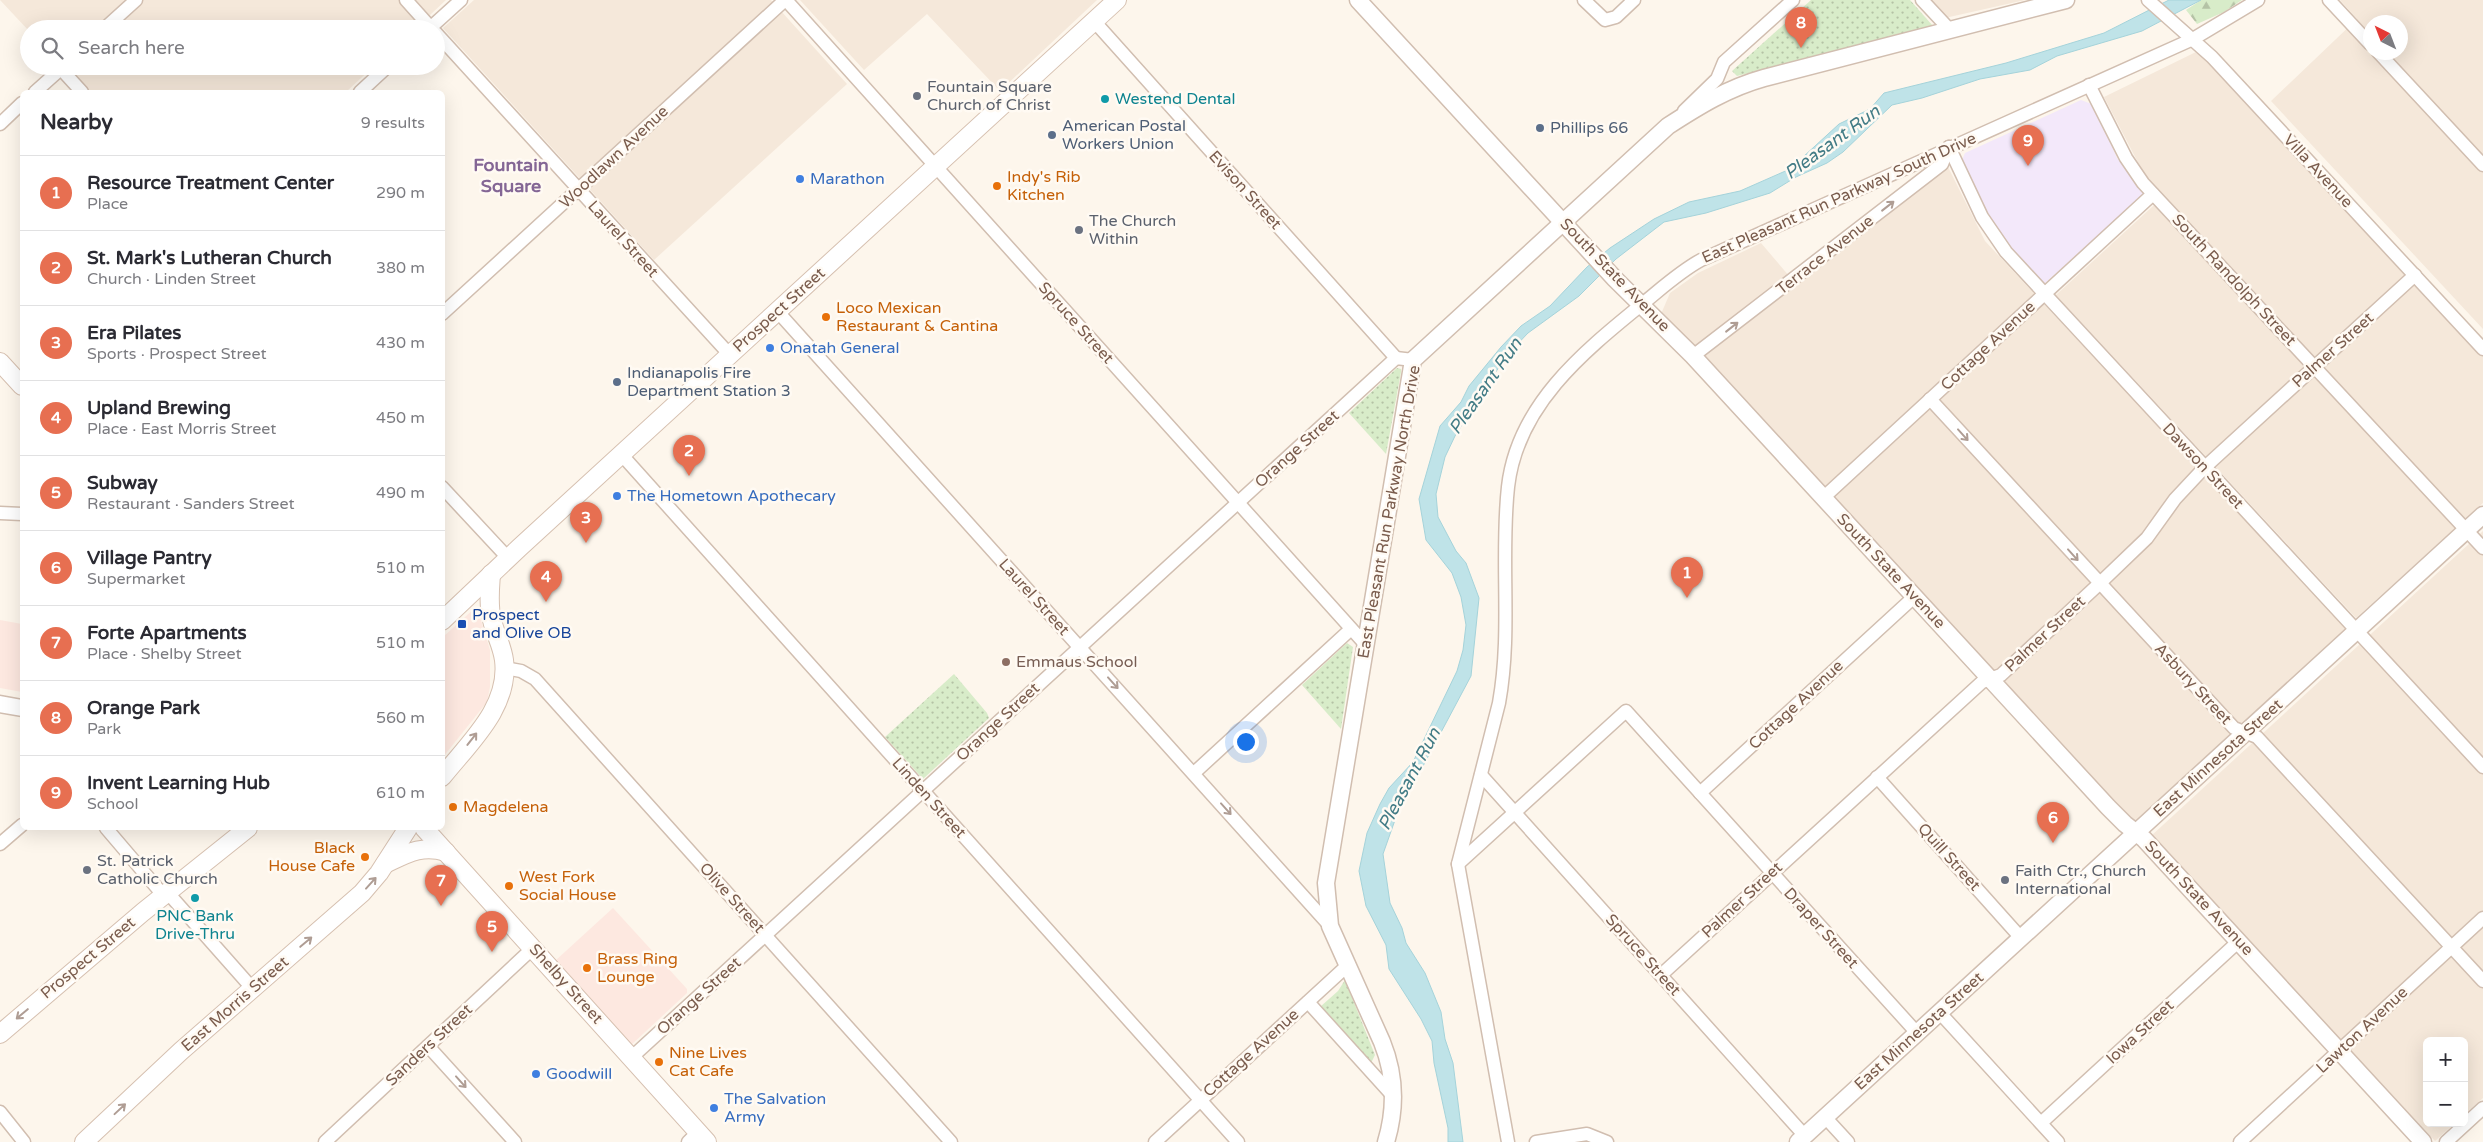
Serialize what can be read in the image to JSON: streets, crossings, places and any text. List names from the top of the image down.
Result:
{
  "streets": {
    "main road": ["Prospect Street", "Shelby Street", "East Morris Street"],
    "street": [
      "Woodlawn Avenue",
      "Villa Avenue",
      "Evison Street",
      "East Pleasant Run Parkway South Drive",
      "Laurel Street",
      "Terrace Avenue",
      "South State Avenue",
      "South Randolph Street",
      "Spruce Street",
      "Cottage Avenue",
      "Palmer Street",
      "Orange Street",
      "Dawson Street",
      "East Pleasant Run Parkway North Drive",
      "Asbury Street",
      "East Minnesota Street",
      "Linden Street",
      "Quill Street",
      "Olive Street",
      "Draper Street",
      "Lawton Avenue",
      "Iowa Street",
      "Sanders Street"
    ]
  },
  "crossings": [
    ["Woodlawn Avenue", "Laurel Street"],
    ["Woodlawn Avenue", "Spruce Street"],
    ["Villa Avenue", "East Pleasant Run Parkway South Drive"],
    ["Villa Avenue", "Palmer Street"],
    ["Evison Street", "Prospect Street"],
    ["Evison Street", "Orange Street"],
    ["Evison Street", "East Pleasant Run Parkway North Drive"],
    ["East Pleasant Run Parkway South Drive", "Terrace Avenue"],
    ["East Pleasant Run Parkway South Drive", "South State Avenue"],
    ["East Pleasant Run Parkway South Drive", "South Randolph Street"],
    ["East Pleasant Run Parkway South Drive", "Spruce Street"],
    ["East Pleasant Run Parkway South Drive", "Dawson Street"],
    ["Laurel Street", "Prospect Street"],
    ["Laurel Street", "Orange Street"],
    ["Laurel Street", "East Pleasant Run Parkway North Drive"],
    ["Terrace Avenue", "South State Avenue"],
    ["Terrace Avenue", "Dawson Street"],
    ["South State Avenue", "Cottage Avenue"],
    ["South State Avenue", "Palmer Street"],
    ["South State Avenue", "East Pleasant Run Parkway North Drive"],
    ["South State Avenue", "East Minnesota Street"],
    ["South State Avenue", "Lawton Avenue"],
    ["South State Avenue", "Iowa Street"],
    ["South Randolph Street", "Cottage Avenue"],
    ["South Randolph Street", "Palmer Street"],
    ["South Randolph Street", "East Minnesota Street"],
    ["Prospect Street", "Spruce Street"],
    ["Prospect Street", "Linden Street"],
    ["Spruce Street", "Palmer Street"],
    ["Spruce Street", "Orange Street"],
    ["Spruce Street", "East Pleasant Run Parkway North Drive"],
    ["Spruce Street", "East Minnesota Street"],
    ["Spruce Street", "Draper Street"],
    ["Cottage Avenue", "Dawson Street"],
    ["Cottage Avenue", "East Pleasant Run Parkway North Drive"],
    ["Cottage Avenue", "Asbury Street"],
    ["Cottage Avenue", "Linden Street"],
    ["Cottage Avenue", "Draper Street"],
    ["Palmer Street", "Dawson Street"],
    ["Palmer Street", "Asbury Street"],
    ["Palmer Street", "Quill Street"],
    ["Palmer Street", "Draper Street"],
    ["Orange Street", "East Pleasant Run Parkway North Drive"],
    ["Orange Street", "Linden Street"],
    ["Orange Street", "Olive Street"],
    ["Orange Street", "Shelby Street"],
    ["Dawson Street", "East Minnesota Street"],
    ["Asbury Street", "East Minnesota Street"],
    ["Asbury Street", "Lawton Avenue"],
    ["East Minnesota Street", "Quill Street"],
    ["East Minnesota Street", "Draper Street"],
    ["Shelby Street", "East Morris Street"],
    ["Shelby Street", "Sanders Street"]
  ],
  "one_way": ["Terrace Avenue", "East Morris Street"],
  "districts": ["Fountain Square"],
  "water": ["Pleasant Run"],
  "places": {
    "other": [
      "Fountain Square Church of Christ",
      "Westend Dental",
      "Phillips 66",
      "American Postal Workers Union",
      "Marathon",
      "Indy's Rib Kitchen",
      "The Church Within",
      "Loco Mexican Restaurant & Cantina",
      "Onatah General",
      "Indianapolis Fire Department Station 3",
      "The Hometown Apothecary",
      "Emmaus School",
      "Magdelena",
      "Black House Cafe",
      "St. Patrick Catholic Church",
      "Faith Ctr., Church International",
      "West Fork Social House",
      "PNC Bank Drive-Thru",
      "Brass Ring Lounge",
      "Nine Lives Cat Cafe",
      "Goodwill",
      "The Salvation Army"
    ],
    "transit": ["Prospect and Olive OB"]
  },
  "north": "top left",
  "page": {
    "pins": [
      "8",
      "9",
      "2",
      "3",
      "1",
      "4",
      "6",
      "7",
      "5"
    ],
    "search": "Search here",
    "heading": ["Nearby", "9 results"],
    "list": [
      {
        "mark": "1",
        "name": "Resource Treatment Center",
        "note": "Place",
        "value": "290 m"
      },
      {
        "mark": "2",
        "name": "St. Mark's Lutheran Church",
        "note": "Church · Linden Street",
        "value": "380 m"
      },
      {
        "mark": "3",
        "name": "Era Pilates",
        "note": "Sports · Prospect Street",
        "value": "430 m"
      },
      {
        "mark": "4",
        "name": "Upland Brewing",
        "note": "Place · East Morris Street",
        "value": "450 m"
      },
      {
        "mark": "5",
        "name": "Subway",
        "note": "Restaurant · Sanders Street",
        "value": "490 m"
      },
      {
        "mark": "6",
        "name": "Village Pantry",
        "note": "Supermarket",
        "value": "510 m"
      },
      {
        "mark": "7",
        "name": "Forte Apartments",
        "note": "Place · Shelby Street",
        "value": "510 m"
      },
      {
        "mark": "8",
        "name": "Orange Park",
        "note": "Park",
        "value": "560 m"
      },
      {
        "mark": "9",
        "name": "Invent Learning Hub",
        "note": "School",
        "value": "610 m"
      }
    ],
    "map_buttons": ["+", "−"]
  }
}
